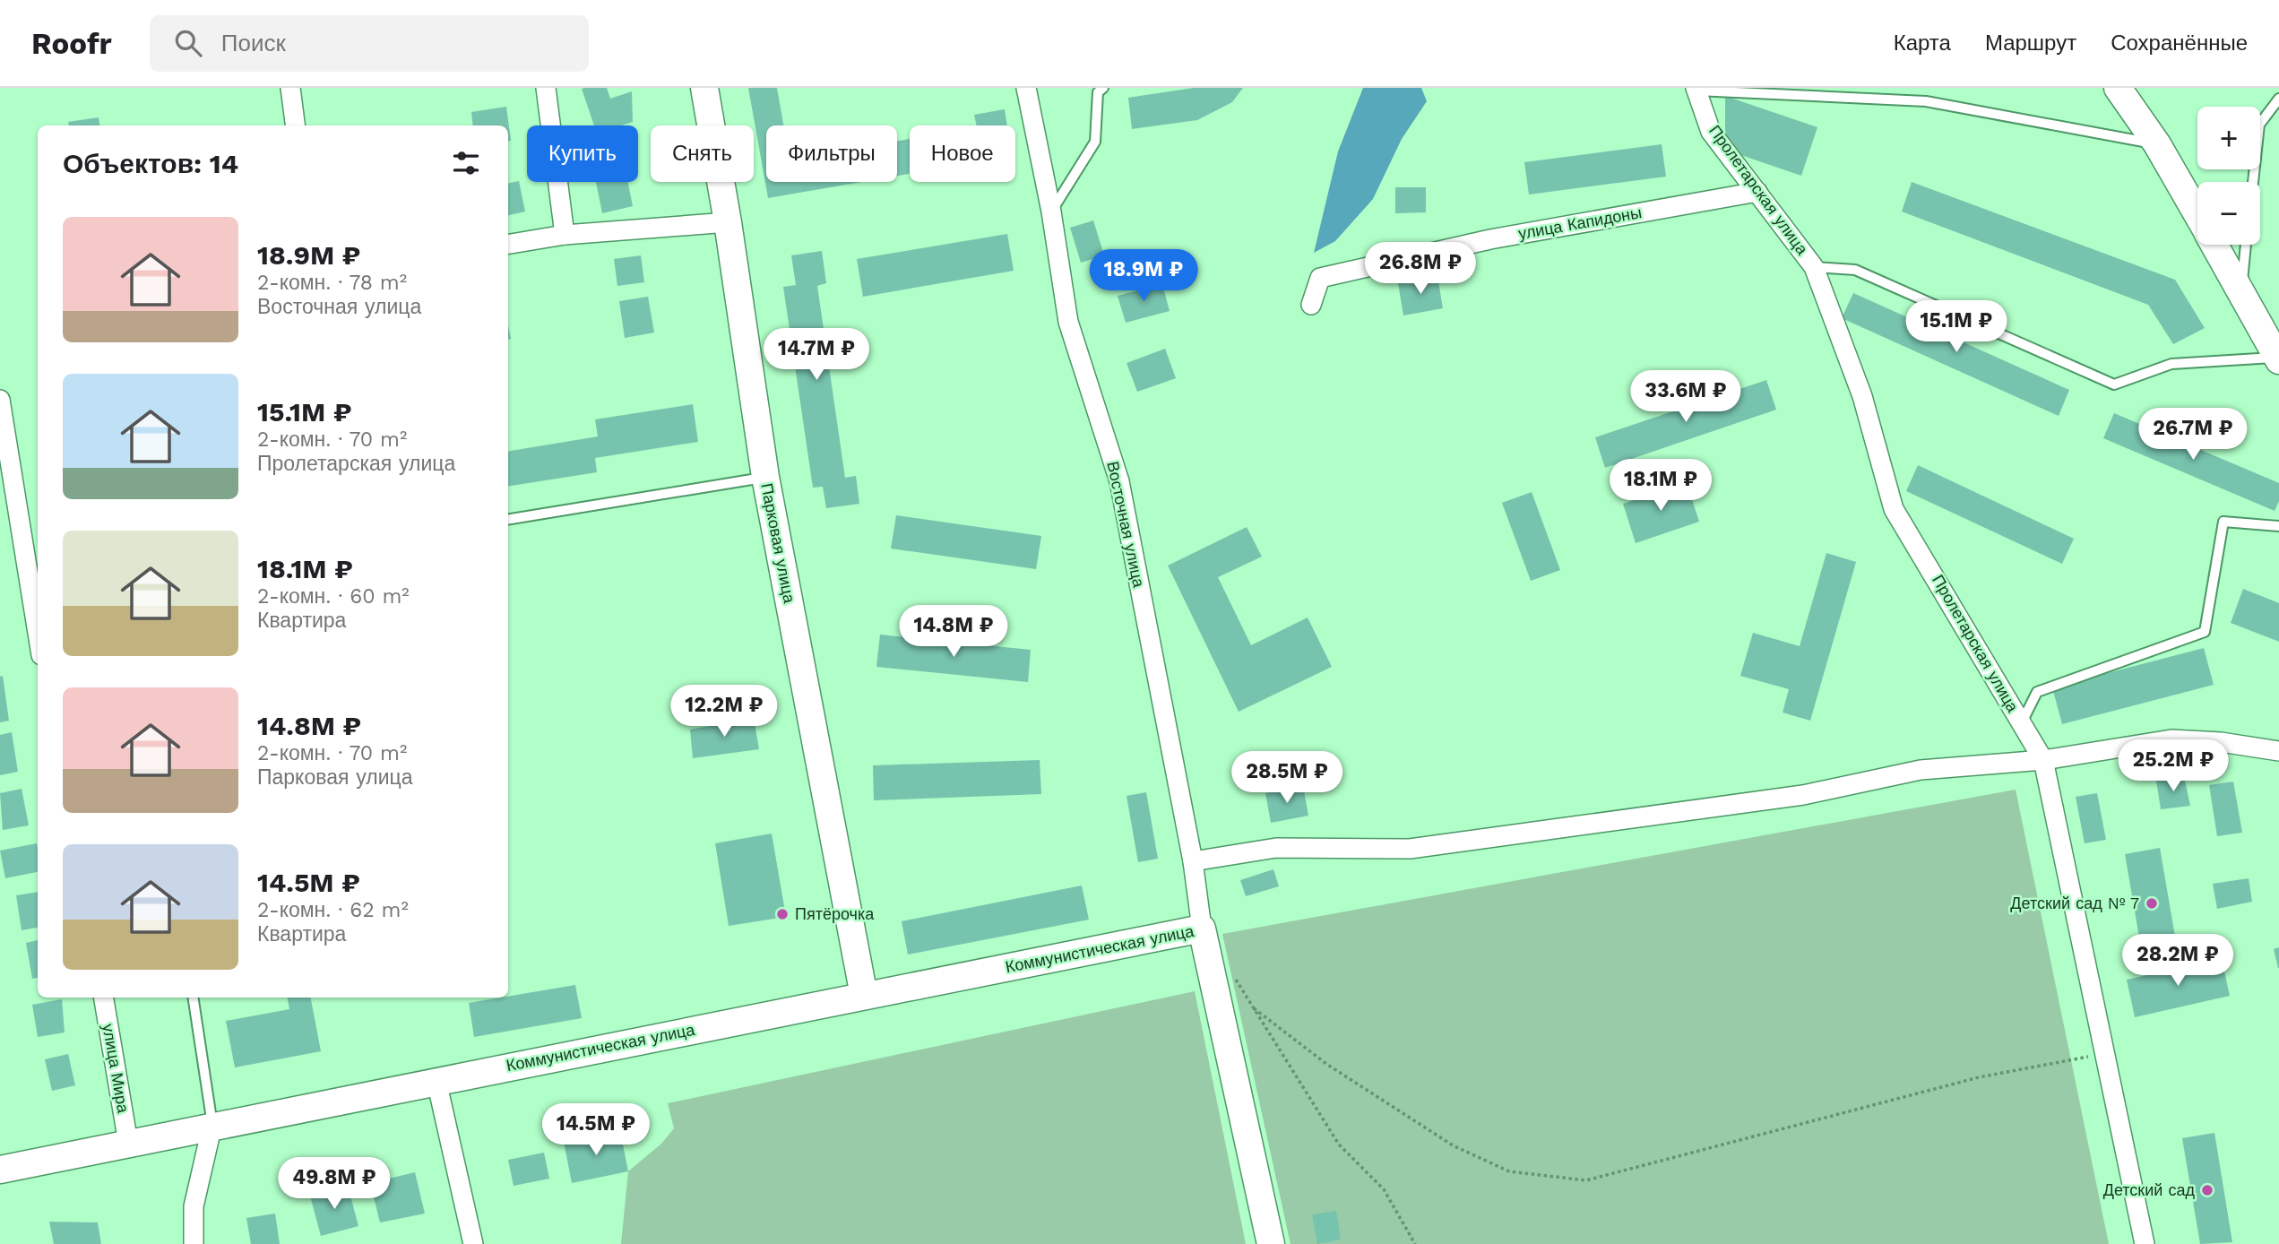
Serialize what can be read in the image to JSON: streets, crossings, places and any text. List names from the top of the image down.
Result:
{
  "streets": {
    "street": [
      "Пролетарская улица",
      "улица Капидоны",
      "Восточная улица",
      "Парковая улица",
      "Коммунистическая улица",
      "улица Мира"
    ]
  },
  "crossings": [
    ["Пролетарская улица", "улица Капидоны"],
    ["Восточная улица", "Коммунистическая улица"],
    ["Парковая улица", "Коммунистическая улица"],
    ["Коммунистическая улица", "улица Мира"]
  ],
  "places": ["Детский сад № 7", "Пятёрочка", "Детский сад"],
  "page": {
    "header": "Roofr",
    "search": "Поиск",
    "nav": ["Карта", "Маршрут", "Сохранённые"],
    "map_buttons": ["+", "−"],
    "chip": [
      "Купить",
      "Снять",
      "Фильтры",
      "Новое"
    ],
    "heading": "Объектов: 14",
    "list": [
      {
        "name": "18.9M ₽",
        "note": "2-комн. · 78 m² · Восточная улица"
      },
      {
        "name": "15.1M ₽",
        "note": "2-комн. · 70 m² · Пролетарская улица"
      },
      {
        "name": "18.1M ₽",
        "note": "2-комн. · 60 m² · Квартира"
      },
      {
        "name": "14.8M ₽",
        "note": "2-комн. · 70 m² · Парковая улица"
      },
      {
        "name": "14.5M ₽",
        "note": "2-комн. · 62 m² · Квартира"
      }
    ],
    "price": [
      "26.8M ₽",
      "18.9M ₽",
      "15.1M ₽",
      "14.7M ₽",
      "33.6M ₽",
      "26.7M ₽",
      "18.1M ₽",
      "14.8M ₽",
      "12.2M ₽",
      "25.2M ₽",
      "28.5M ₽",
      "28.2M ₽",
      "14.5M ₽",
      "49.8M ₽"
    ]
  }
}
